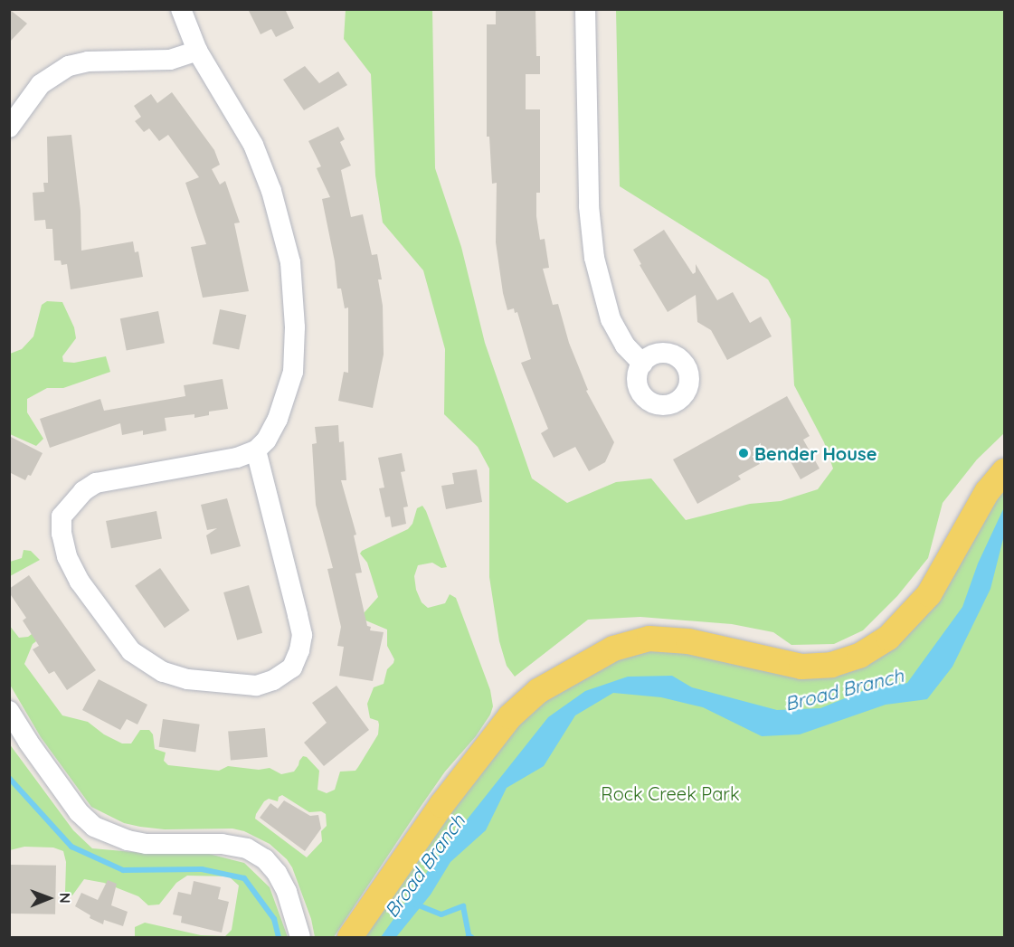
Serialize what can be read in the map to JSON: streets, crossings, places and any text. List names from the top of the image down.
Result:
{
  "water": ["Broad Branch"],
  "parks": ["Rock Creek Park"],
  "places": ["Bender House"],
  "north": "right"
}
